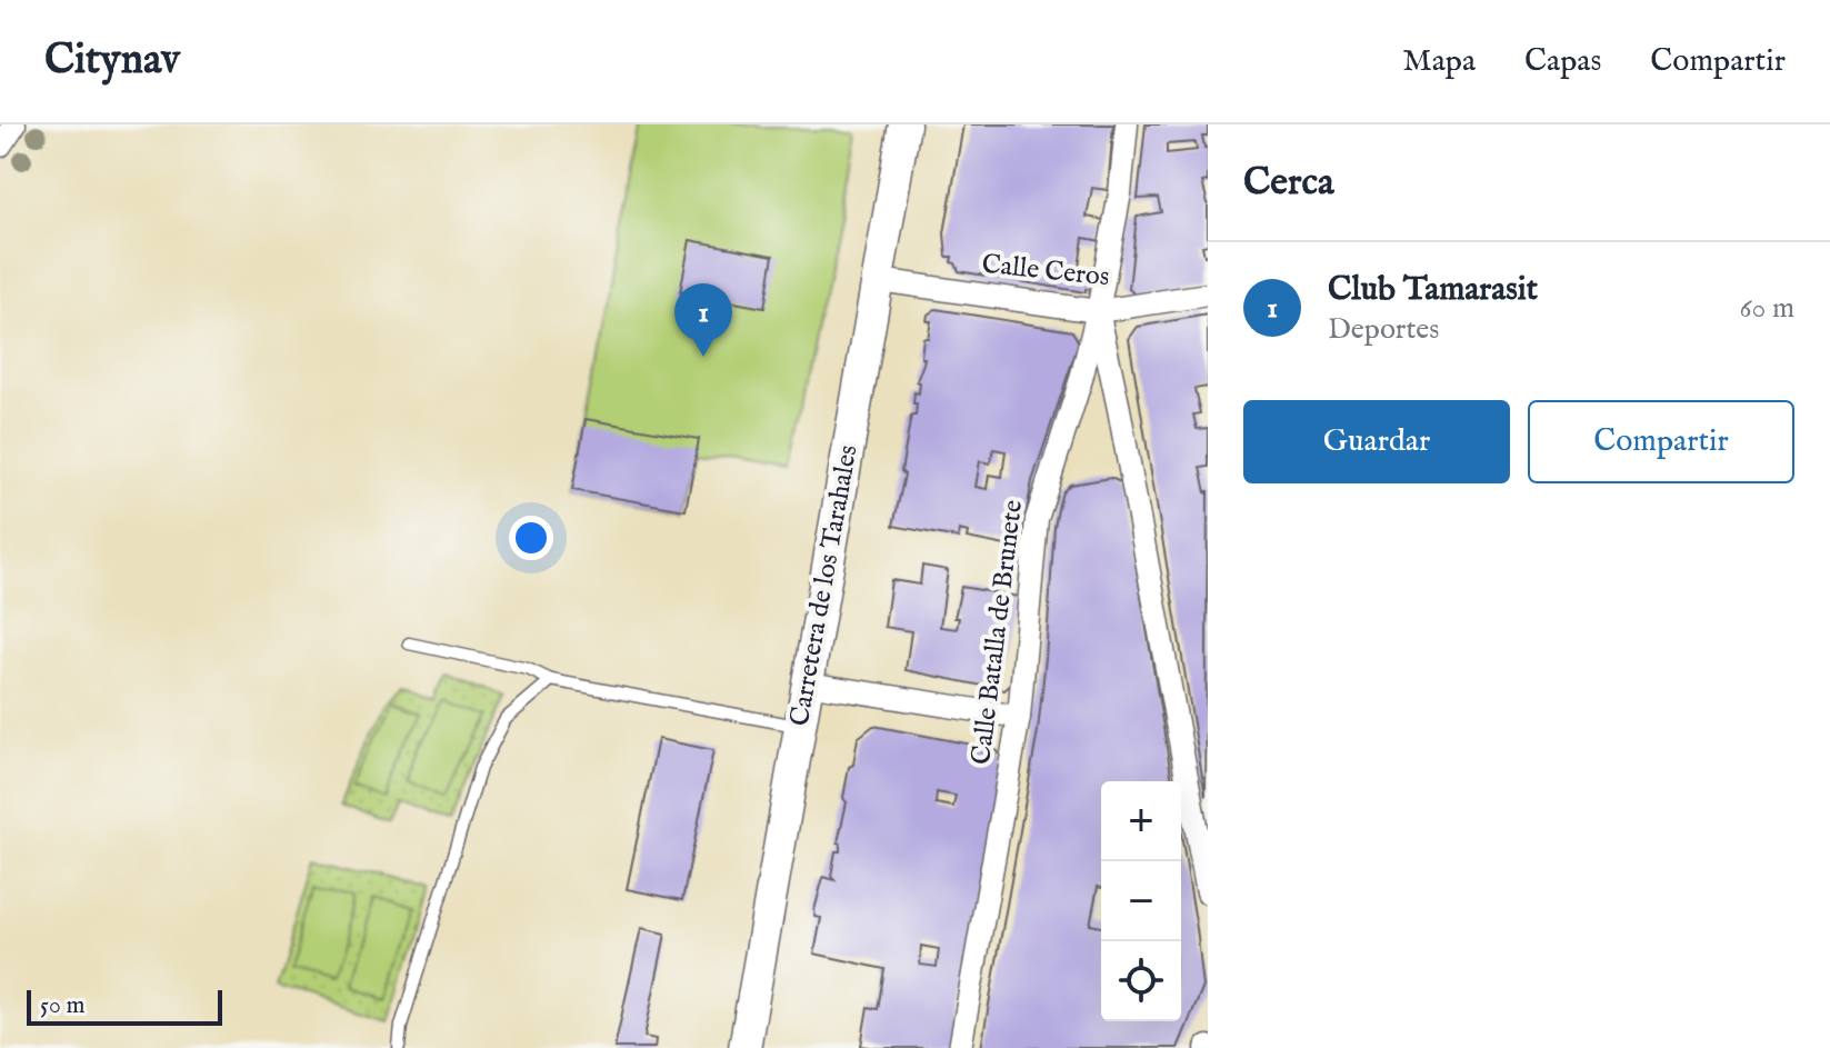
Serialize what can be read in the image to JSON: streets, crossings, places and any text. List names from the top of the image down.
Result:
{
  "streets": {
    "street": ["Calle Ceros", "Carretera de los Tarahales", "Calle Batalla de Brunete"]
  },
  "crossings": [
    ["Calle Ceros", "Carretera de los Tarahales"],
    ["Calle Ceros", "Calle Batalla de Brunete"]
  ],
  "scale_bar": "50 m",
  "page": {
    "header": "Citynav",
    "nav": ["Mapa", "Capas", "Compartir"],
    "heading": "Cerca",
    "list": [
      {
        "mark": "1",
        "name": "Club Tamarasit",
        "note": "Deportes",
        "value": "60 m"
      }
    ],
    "pins": "1",
    "buttons": ["Guardar", "Compartir"],
    "map_buttons": ["+", "−"],
    "scale": "50 m"
  }
}
